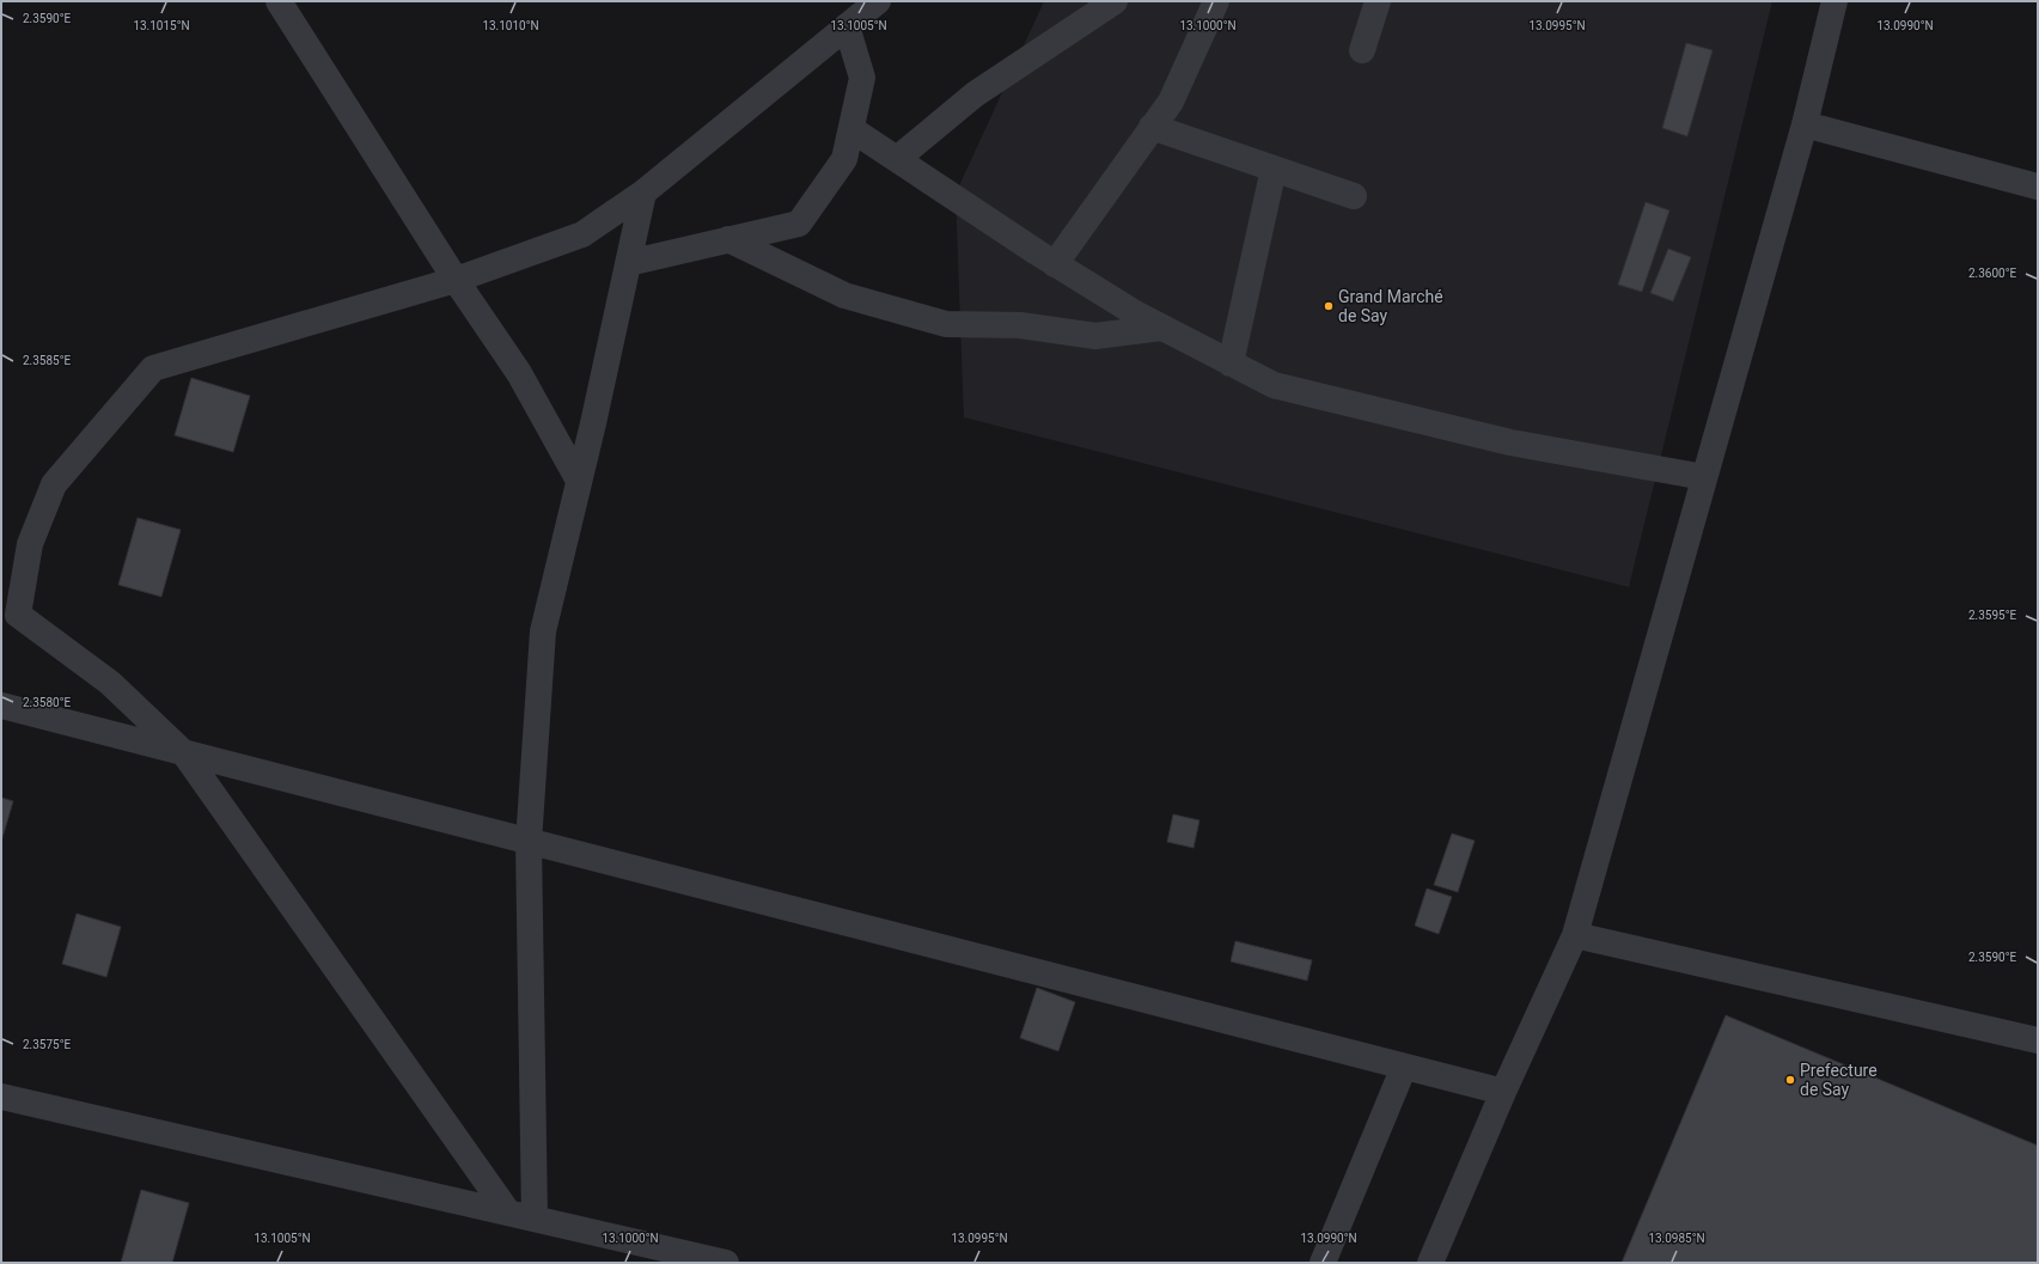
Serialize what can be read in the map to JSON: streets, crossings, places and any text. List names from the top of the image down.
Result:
{
  "places": ["Grand Marché de Say", "Prefecture de Say"],
  "coordinates": [
    "2.3590°E",
    "13.1015°N",
    "13.1010°N",
    "13.1005°N",
    "13.1000°N",
    "13.0995°N",
    "13.0990°N",
    "2.3600°E",
    "2.3585°E",
    "2.3595°E",
    "2.3580°E",
    "2.3575°E",
    "13.0985°N"
  ]
}
